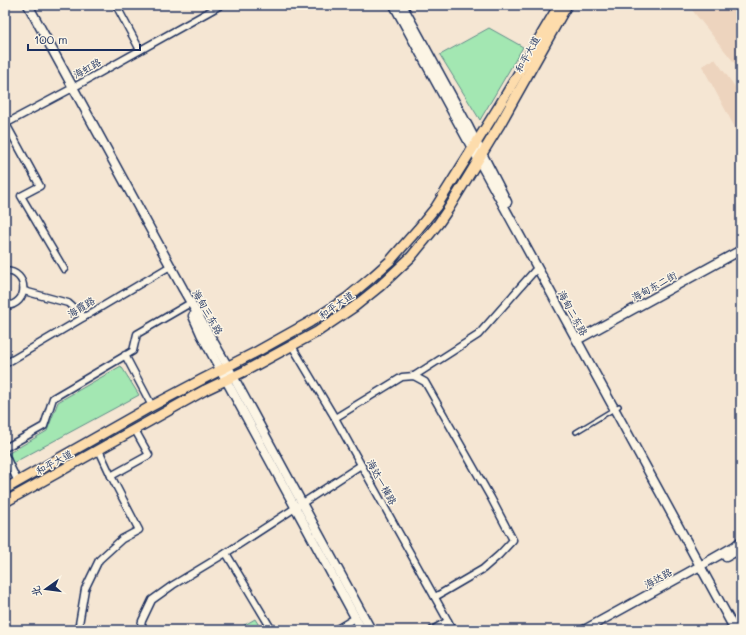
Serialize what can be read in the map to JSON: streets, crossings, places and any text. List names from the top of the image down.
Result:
{
  "streets": {
    "main road": [
      "和平大道",
      "海甸东二街",
      "海甸三东路",
      "海甸二东路",
      "海达路"
    ],
    "street": ["海虹路", "海霞路", "海达一横路"]
  },
  "crossings": [
    ["和平大道", "海甸三东路"],
    ["和平大道", "海甸二东路"],
    ["和平大道", "海达一横路"],
    ["海虹路", "海甸三东路"],
    ["海甸东二街", "海甸二东路"],
    ["海甸二东路", "海达路"]
  ],
  "scale_bar": "100 m",
  "north": "left"
}
